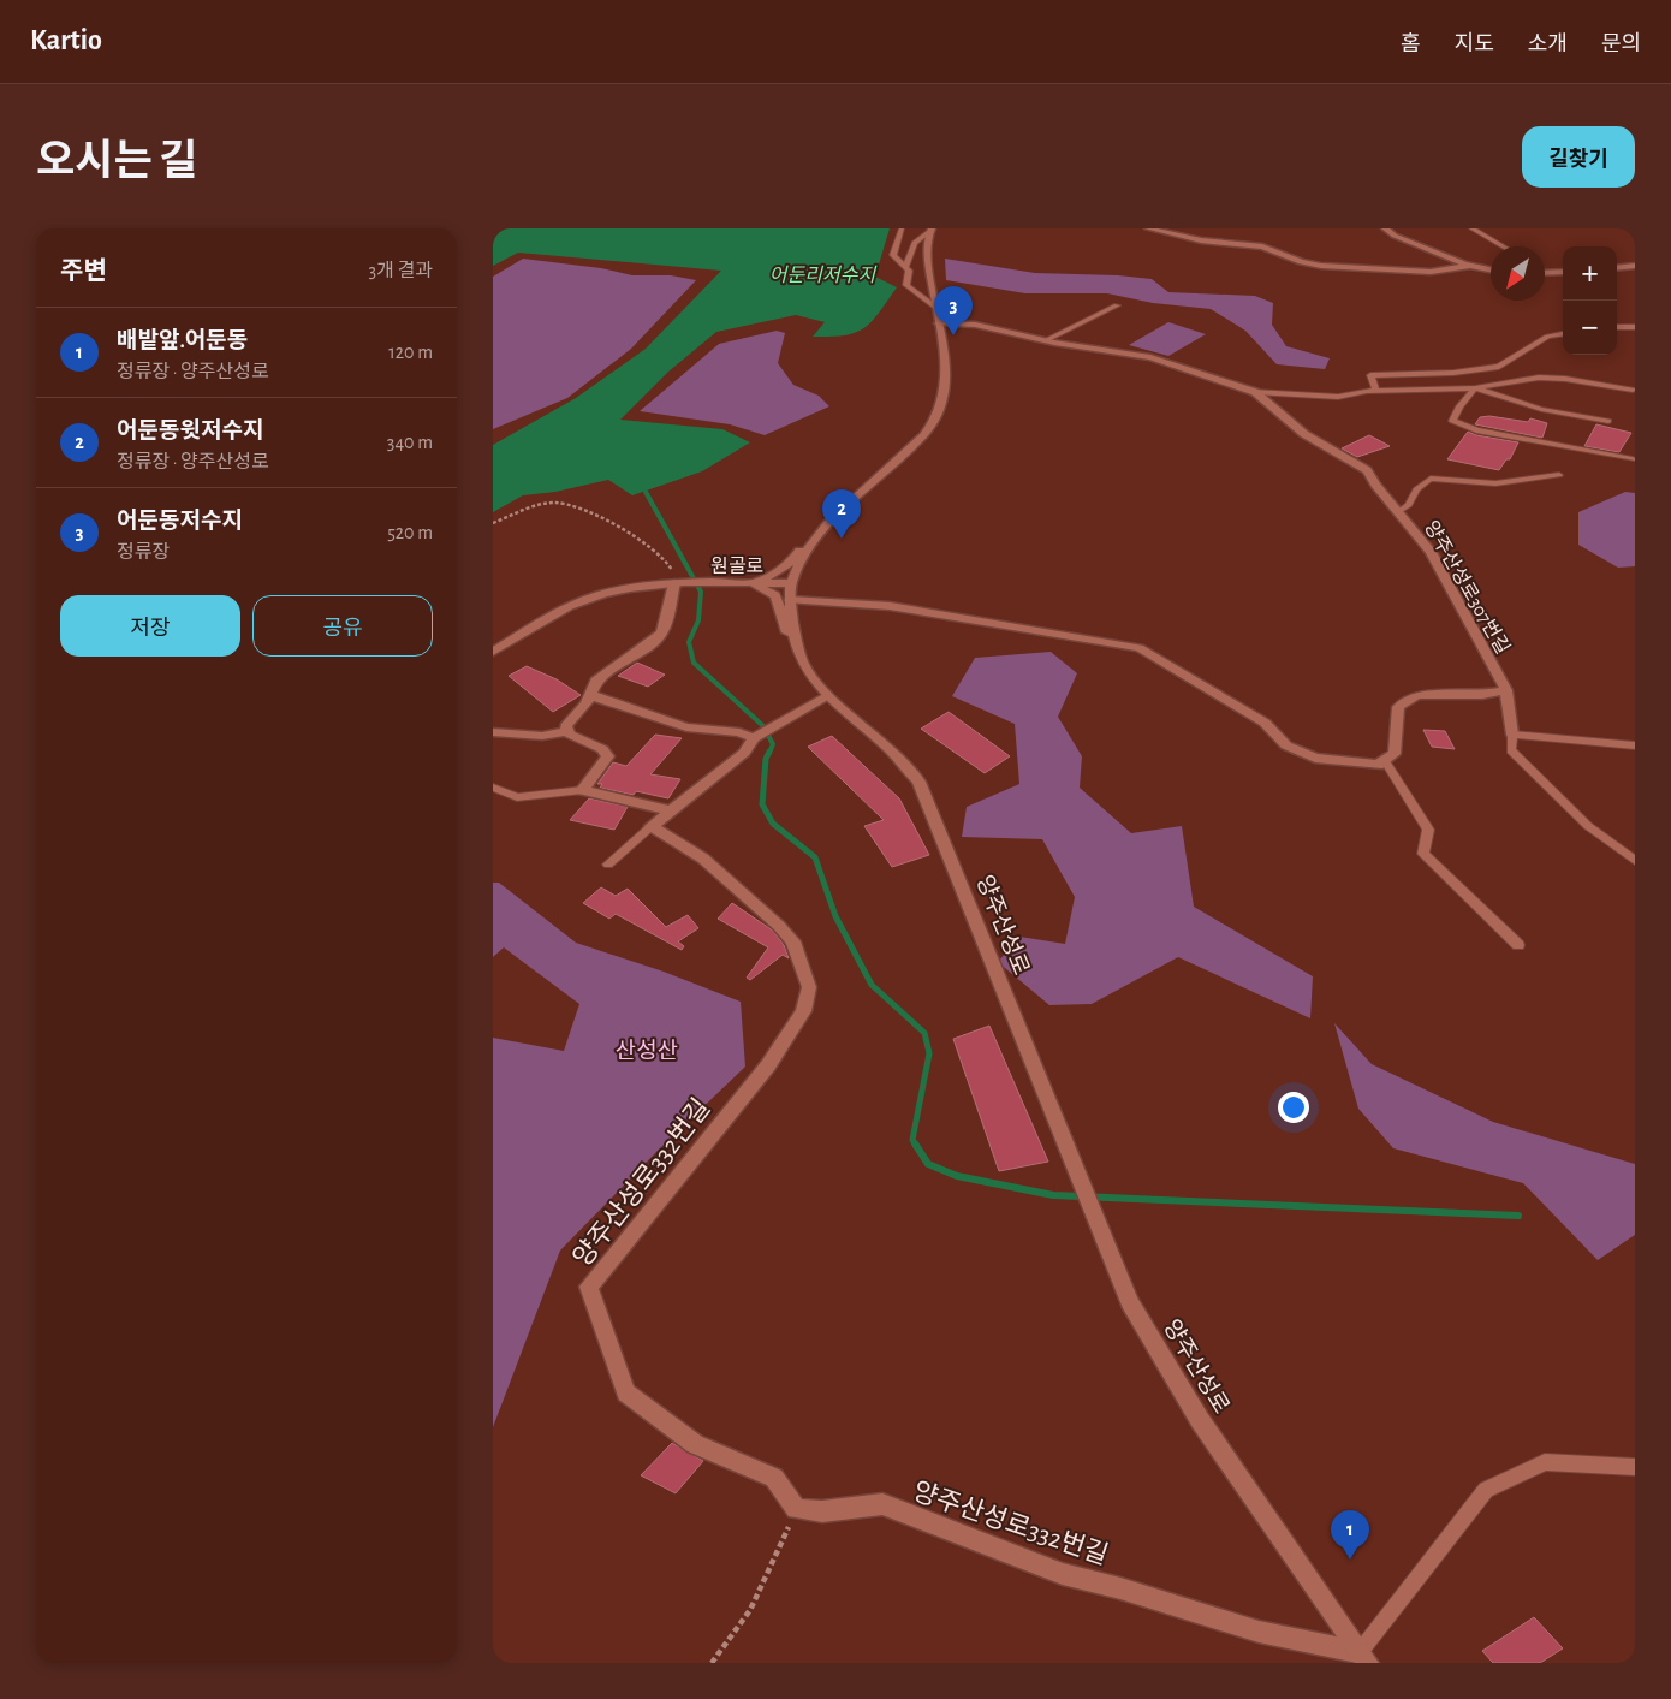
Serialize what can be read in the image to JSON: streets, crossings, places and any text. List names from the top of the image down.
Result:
{
  "streets": {
    "street": [
      "원골로",
      "양주산성로307번길",
      "양주산성로",
      "양주산성로332번길"
    ]
  },
  "crossings": [
    ["원골로", "양주산성로"],
    ["양주산성로307번길", "양주산성로"],
    ["양주산성로", "양주산성로332번길"]
  ],
  "water": ["어둔리저수지"],
  "parks": ["산성산"],
  "north": "bottom left",
  "page": {
    "header": "Kartio",
    "nav": [
      "홈",
      "지도",
      "소개",
      "문의"
    ],
    "title": "오시는 길",
    "buttons": [
      "길찾기",
      ["저장", "공유"]
    ],
    "heading": ["주변", "3개 결과"],
    "map_buttons": ["+", "−"],
    "pins": ["3", "2", "1"],
    "list": [
      {
        "mark": "1",
        "name": "배밭앞.어둔동",
        "note": "정류장 · 양주산성로",
        "value": "120 m"
      },
      {
        "mark": "2",
        "name": "어둔동윗저수지",
        "note": "정류장 · 양주산성로",
        "value": "340 m"
      },
      {
        "mark": "3",
        "name": "어둔동저수지",
        "note": "정류장",
        "value": "520 m"
      }
    ]
  }
}
